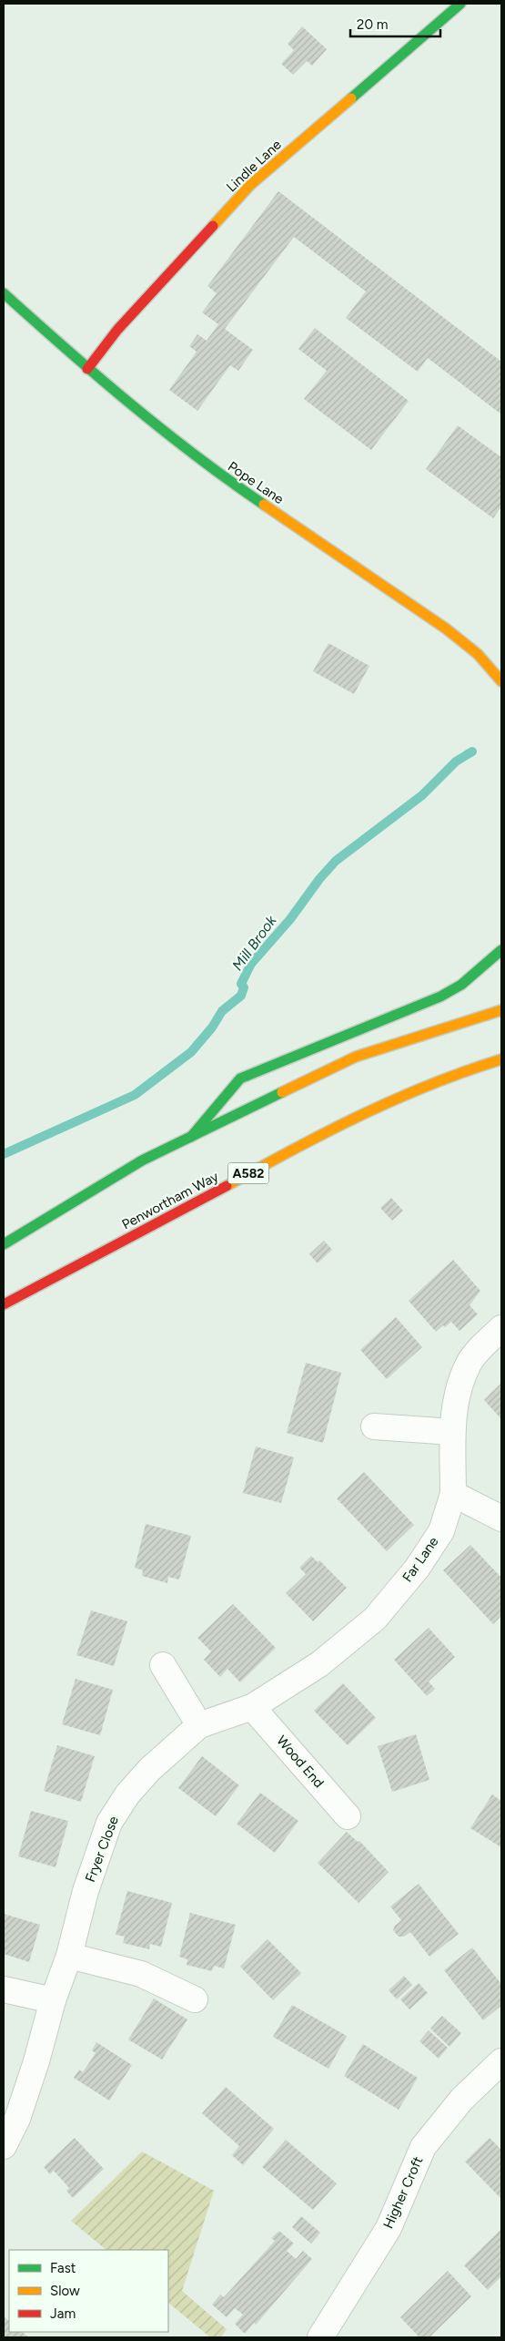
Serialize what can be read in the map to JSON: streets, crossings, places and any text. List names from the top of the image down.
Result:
{
  "streets": {
    "main road": [
      "Lindle Lane",
      "Pope Lane",
      "A582",
      "Penwortham Way"
    ],
    "street": [
      "Far Lane",
      "Wood End",
      "Fryer Close",
      "Higher Croft"
    ]
  },
  "crossings": [
    ["Lindle Lane", "Pope Lane"],
    ["Far Lane", "Fryer Close"],
    ["Wood End", "Fryer Close"]
  ],
  "water": ["Mill Brook"],
  "legend": ["Fast", "Slow", "Jam"],
  "scale_bar": "20 m"
}
